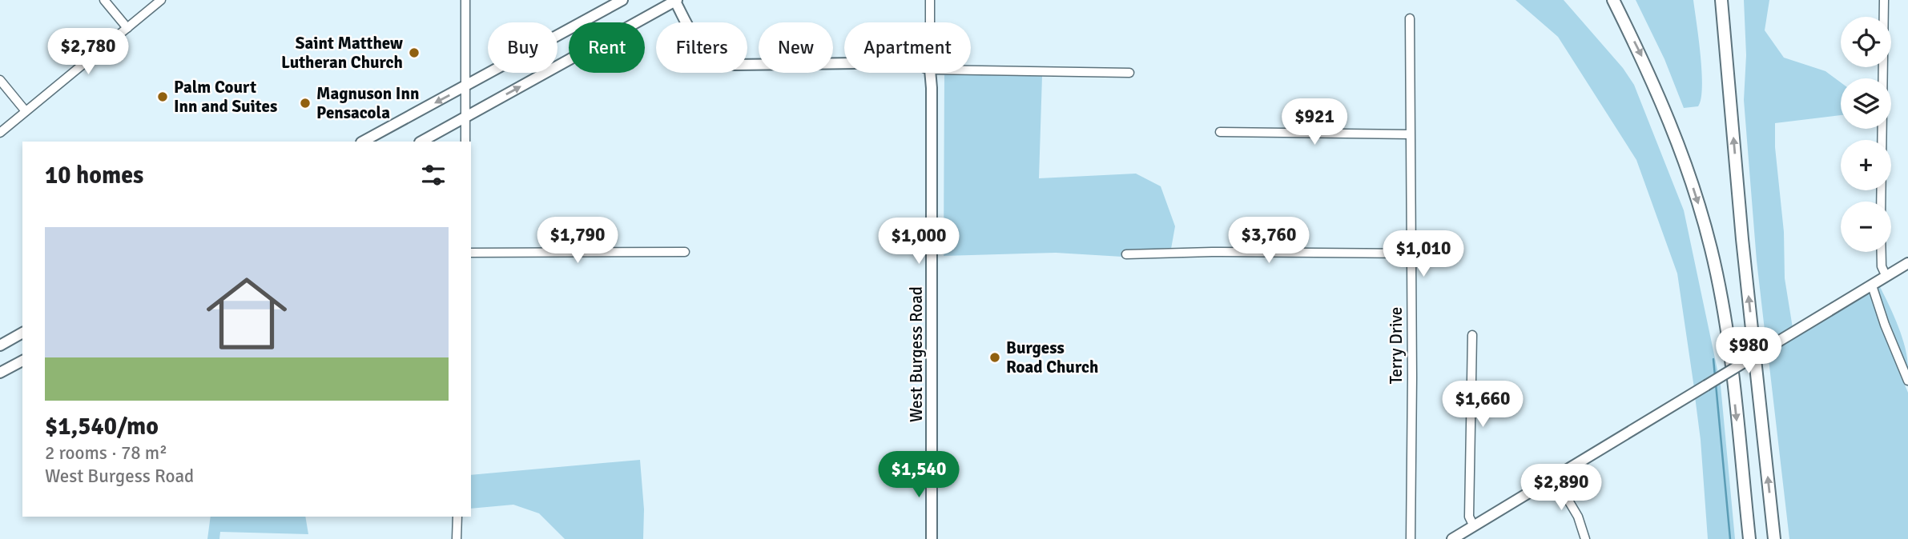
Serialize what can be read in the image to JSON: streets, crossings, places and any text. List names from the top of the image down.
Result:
{
  "streets": {
    "main road": ["West Burgess Road"],
    "street": ["Terry Drive"]
  },
  "places": [
    "Saint Matthew Lutheran Church",
    "Palm Court Inn and Suites",
    "Magnuson Inn Pensacola",
    "Burgess Road Church"
  ],
  "page": {
    "map_buttons": ["+", "−"],
    "chip": [
      "Buy",
      "Rent",
      "Filters",
      "New",
      "Apartment"
    ],
    "price": [
      "$2,780",
      "$921",
      "$1,790",
      "$3,760",
      "$1,000",
      "$1,010",
      "$980",
      "$1,660",
      "$1,540",
      "$2,890"
    ],
    "heading": "10 homes",
    "list": [
      {
        "name": "$1,540/mo",
        "note": "2 rooms · 78 m² · West Burgess Road"
      }
    ]
  }
}
